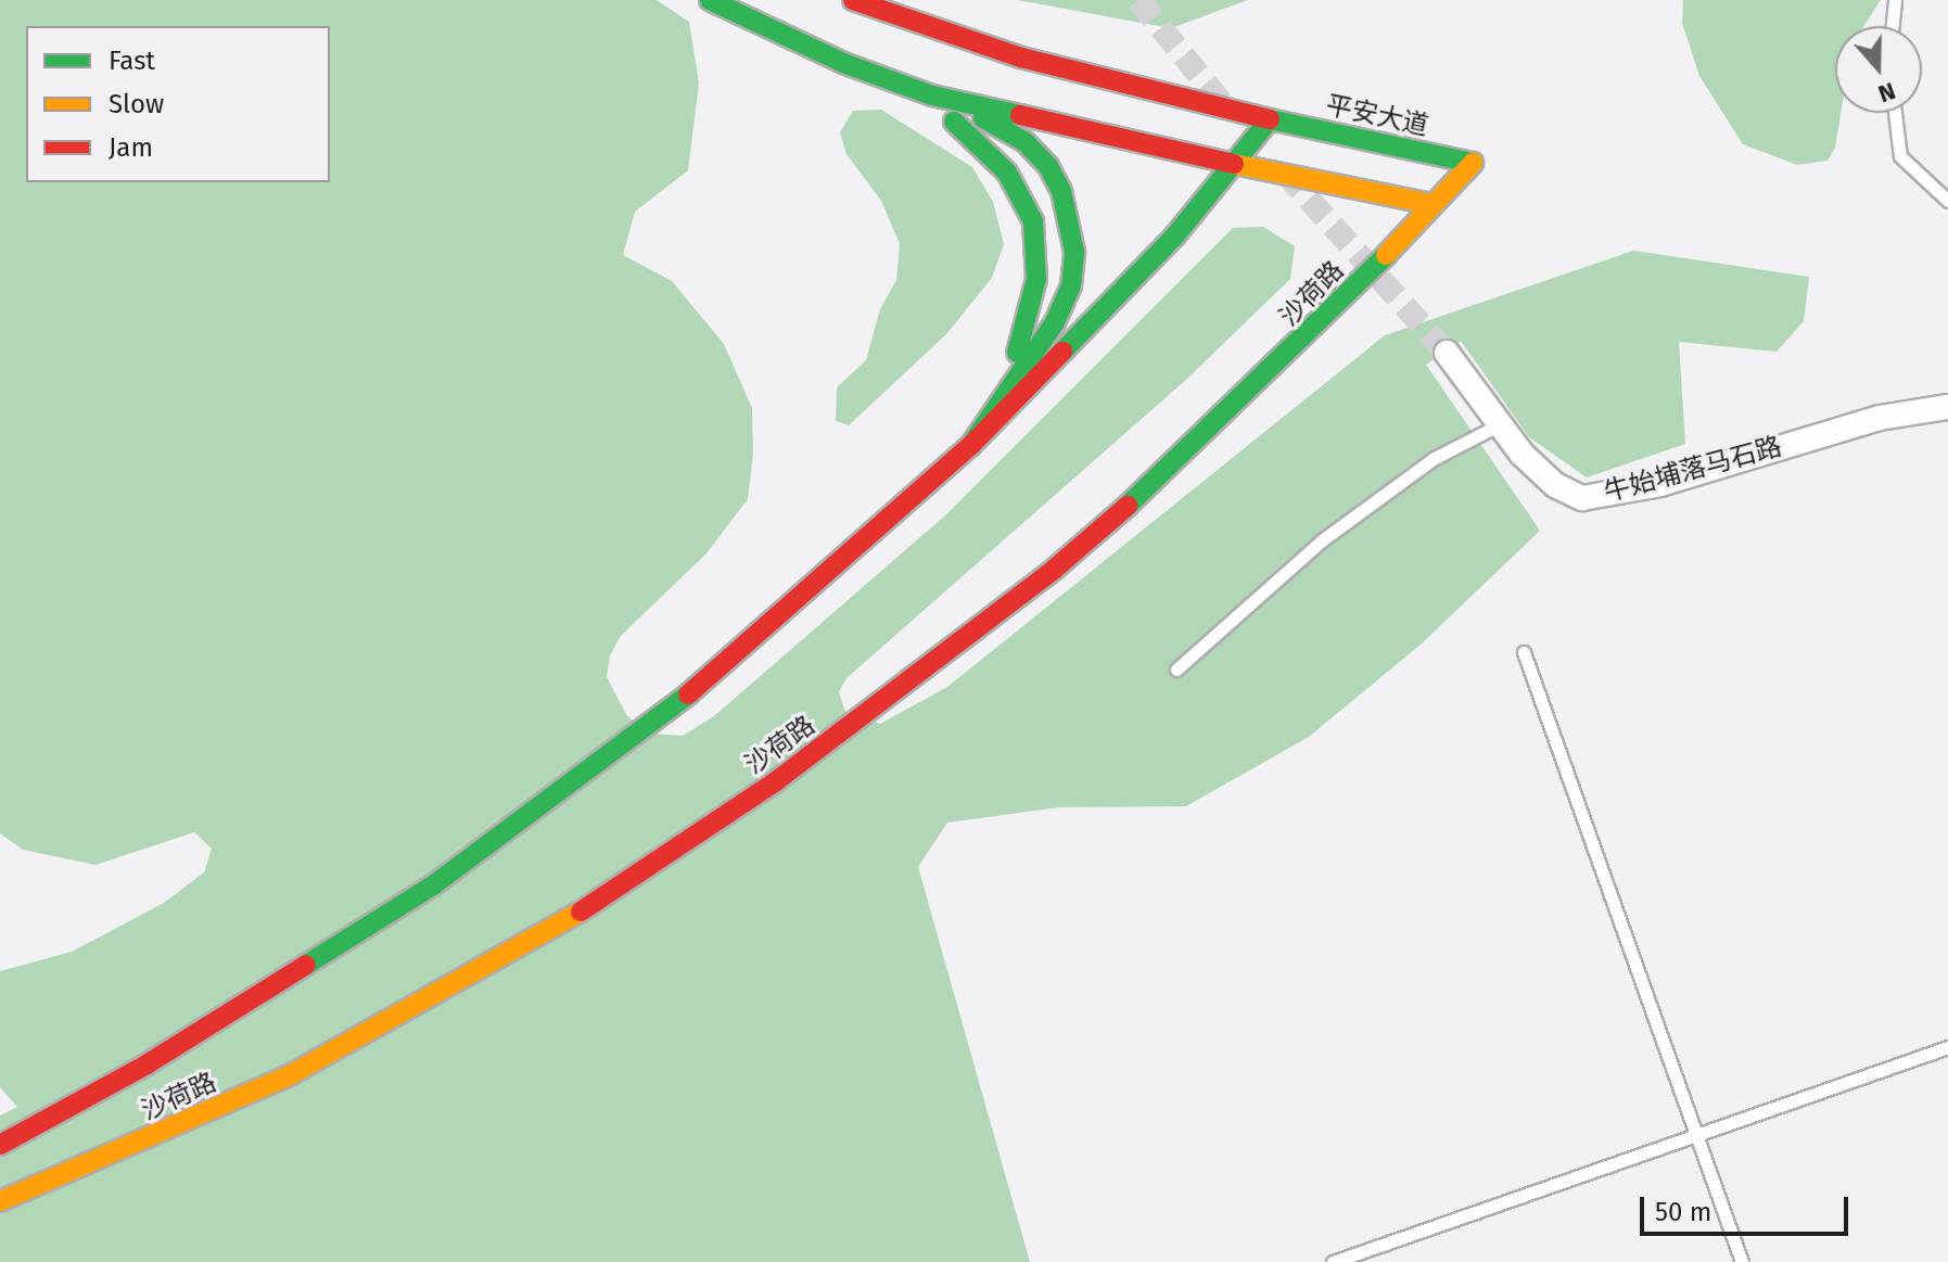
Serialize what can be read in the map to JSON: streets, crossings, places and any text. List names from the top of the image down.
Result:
{
  "streets": {
    "main road": ["平安大道", "沙荷路"],
    "street": ["牛始埔落马石路"]
  },
  "crossings": [
    ["平安大道", "沙荷路"]
  ],
  "legend": ["Fast", "Slow", "Jam"],
  "scale_bar": "50 m",
  "north": "bottom"
}
